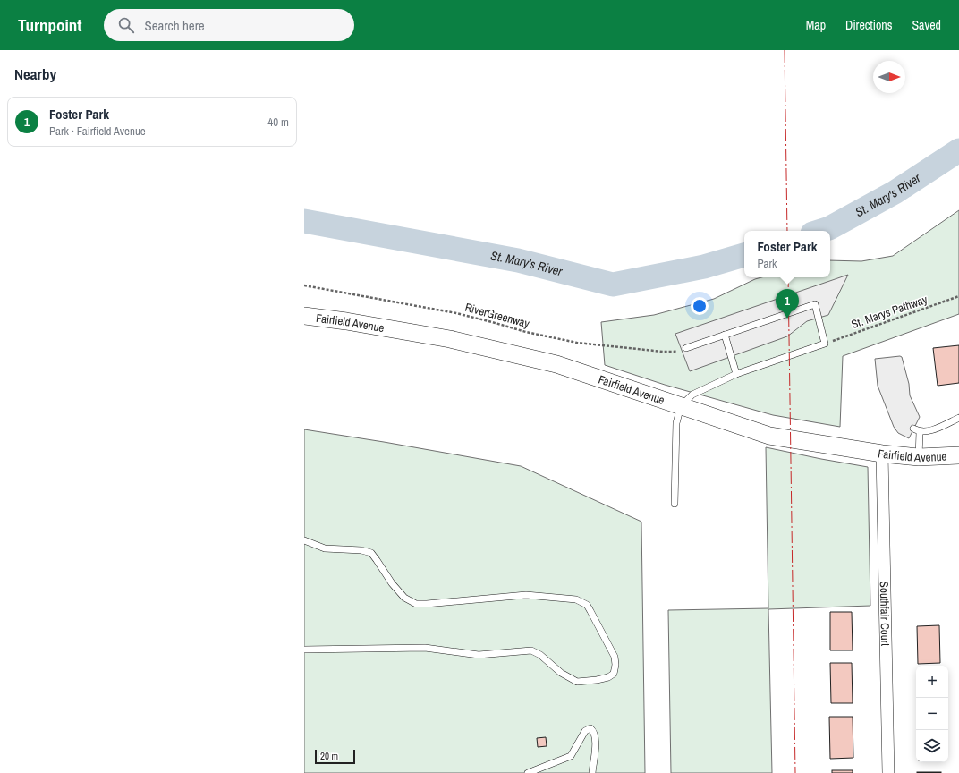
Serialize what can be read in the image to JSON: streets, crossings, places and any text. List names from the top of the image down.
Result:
{
  "streets": {
    "main road": ["Fairfield Avenue"],
    "street": ["Southfair Court"],
    "path": ["St. Marys Pathway", "RiverGreenway"]
  },
  "crossings": [
    ["Fairfield Avenue", "Southfair Court"]
  ],
  "water": ["St. Mary's River"],
  "scale_bar": "20 m",
  "north": "right",
  "page": {
    "header": "Turnpoint",
    "search": "Search here",
    "nav": ["Map", "Directions", "Saved"],
    "heading": "Nearby",
    "list": [
      {
        "mark": "1",
        "name": "Foster Park",
        "note": "Park · Fairfield Avenue",
        "value": "40 m"
      }
    ],
    "popup": ["Foster Park", "Park"],
    "pins": "1",
    "map_buttons": ["+", "−"],
    "scale": "20 m"
  }
}
